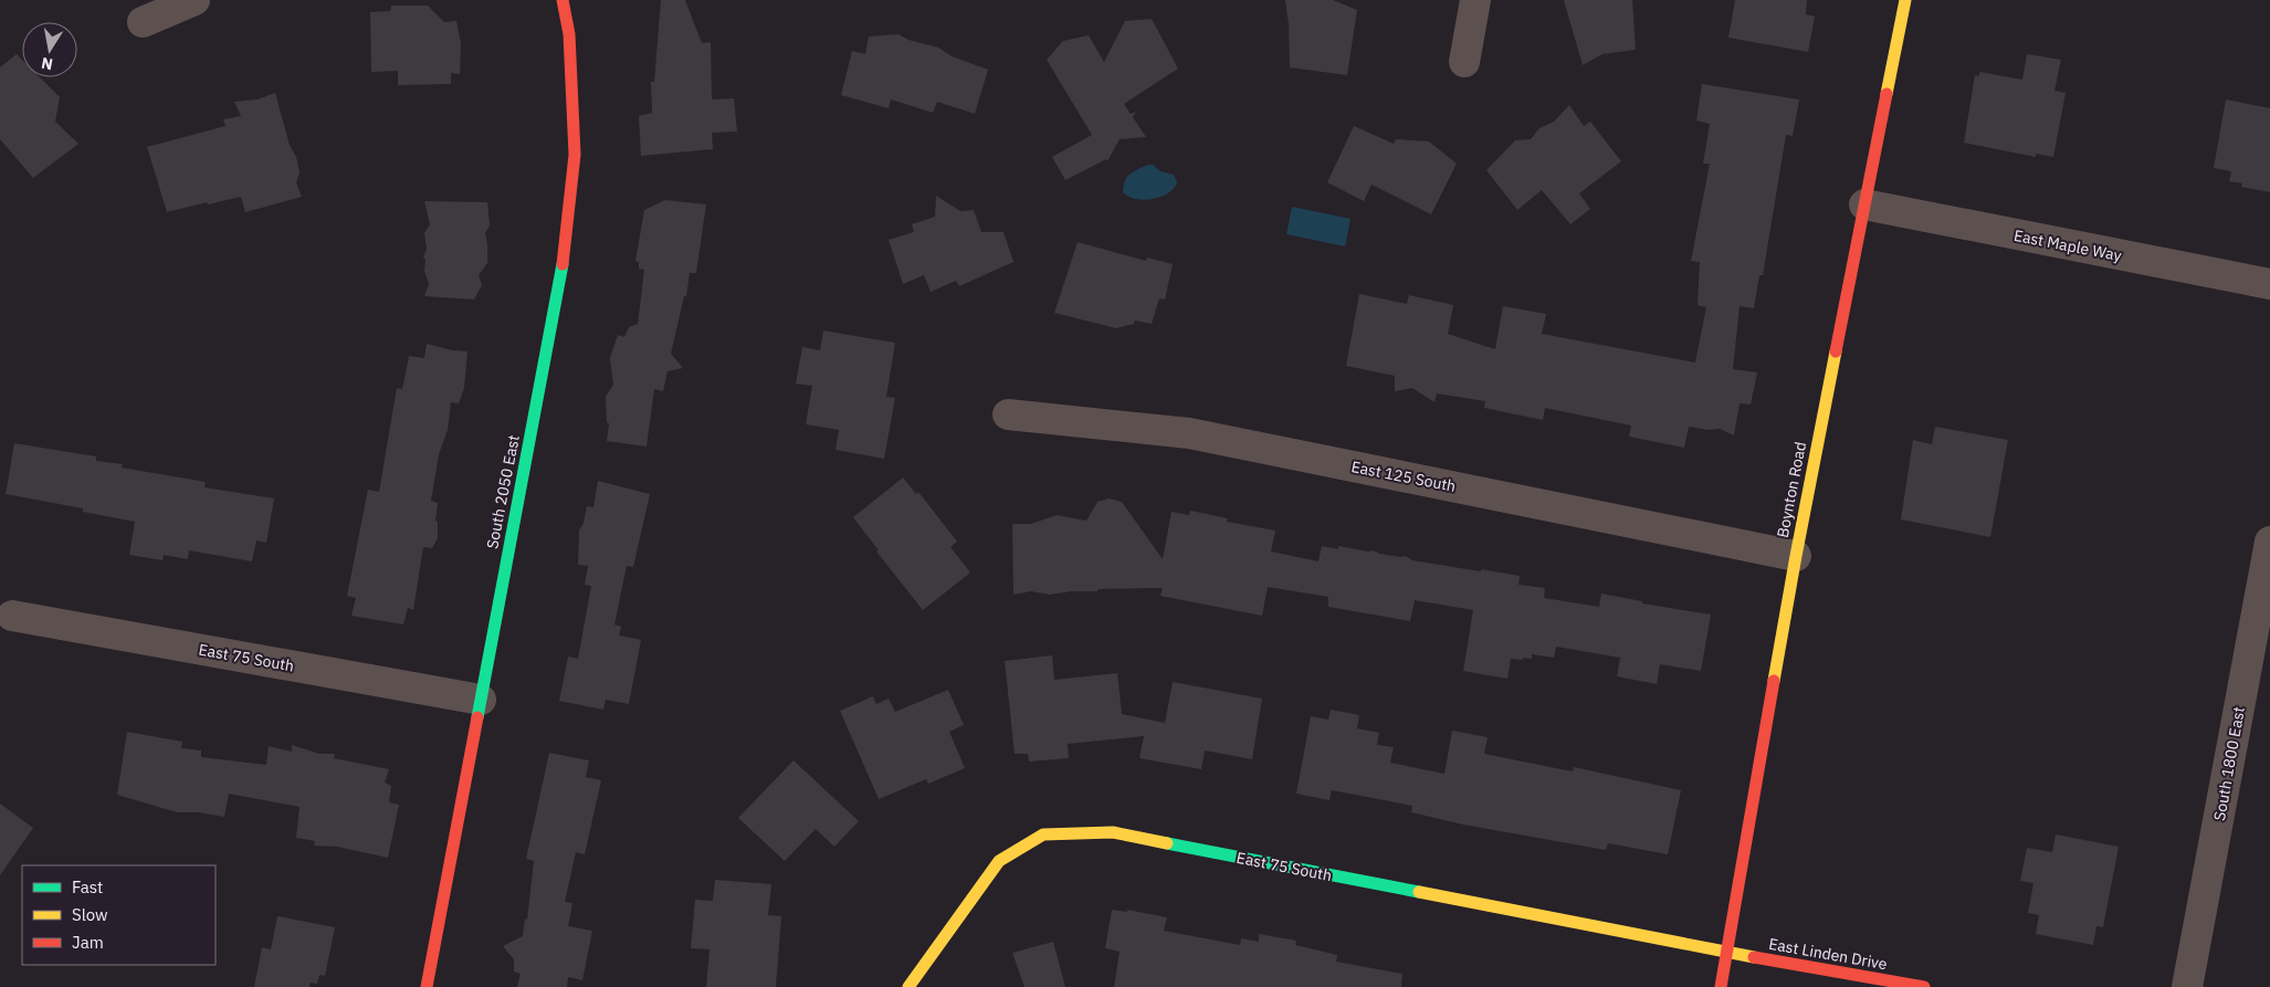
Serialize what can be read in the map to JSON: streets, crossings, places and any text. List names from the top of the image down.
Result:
{
  "streets": {
    "street": [
      "East Maple Way",
      "East 125 South",
      "Boynton Road",
      "South 2050 East",
      "East 75 South",
      "South 1800 East",
      "East Linden Drive"
    ]
  },
  "crossings": [
    ["East Maple Way", "Boynton Road"],
    ["East 125 South", "Boynton Road"],
    ["Boynton Road", "East 75 South"],
    ["Boynton Road", "East Linden Drive"],
    ["South 2050 East", "East 75 South"],
    ["East 75 South", "East Linden Drive"]
  ],
  "legend": ["Fast", "Slow", "Jam"],
  "north": "bottom"
}
